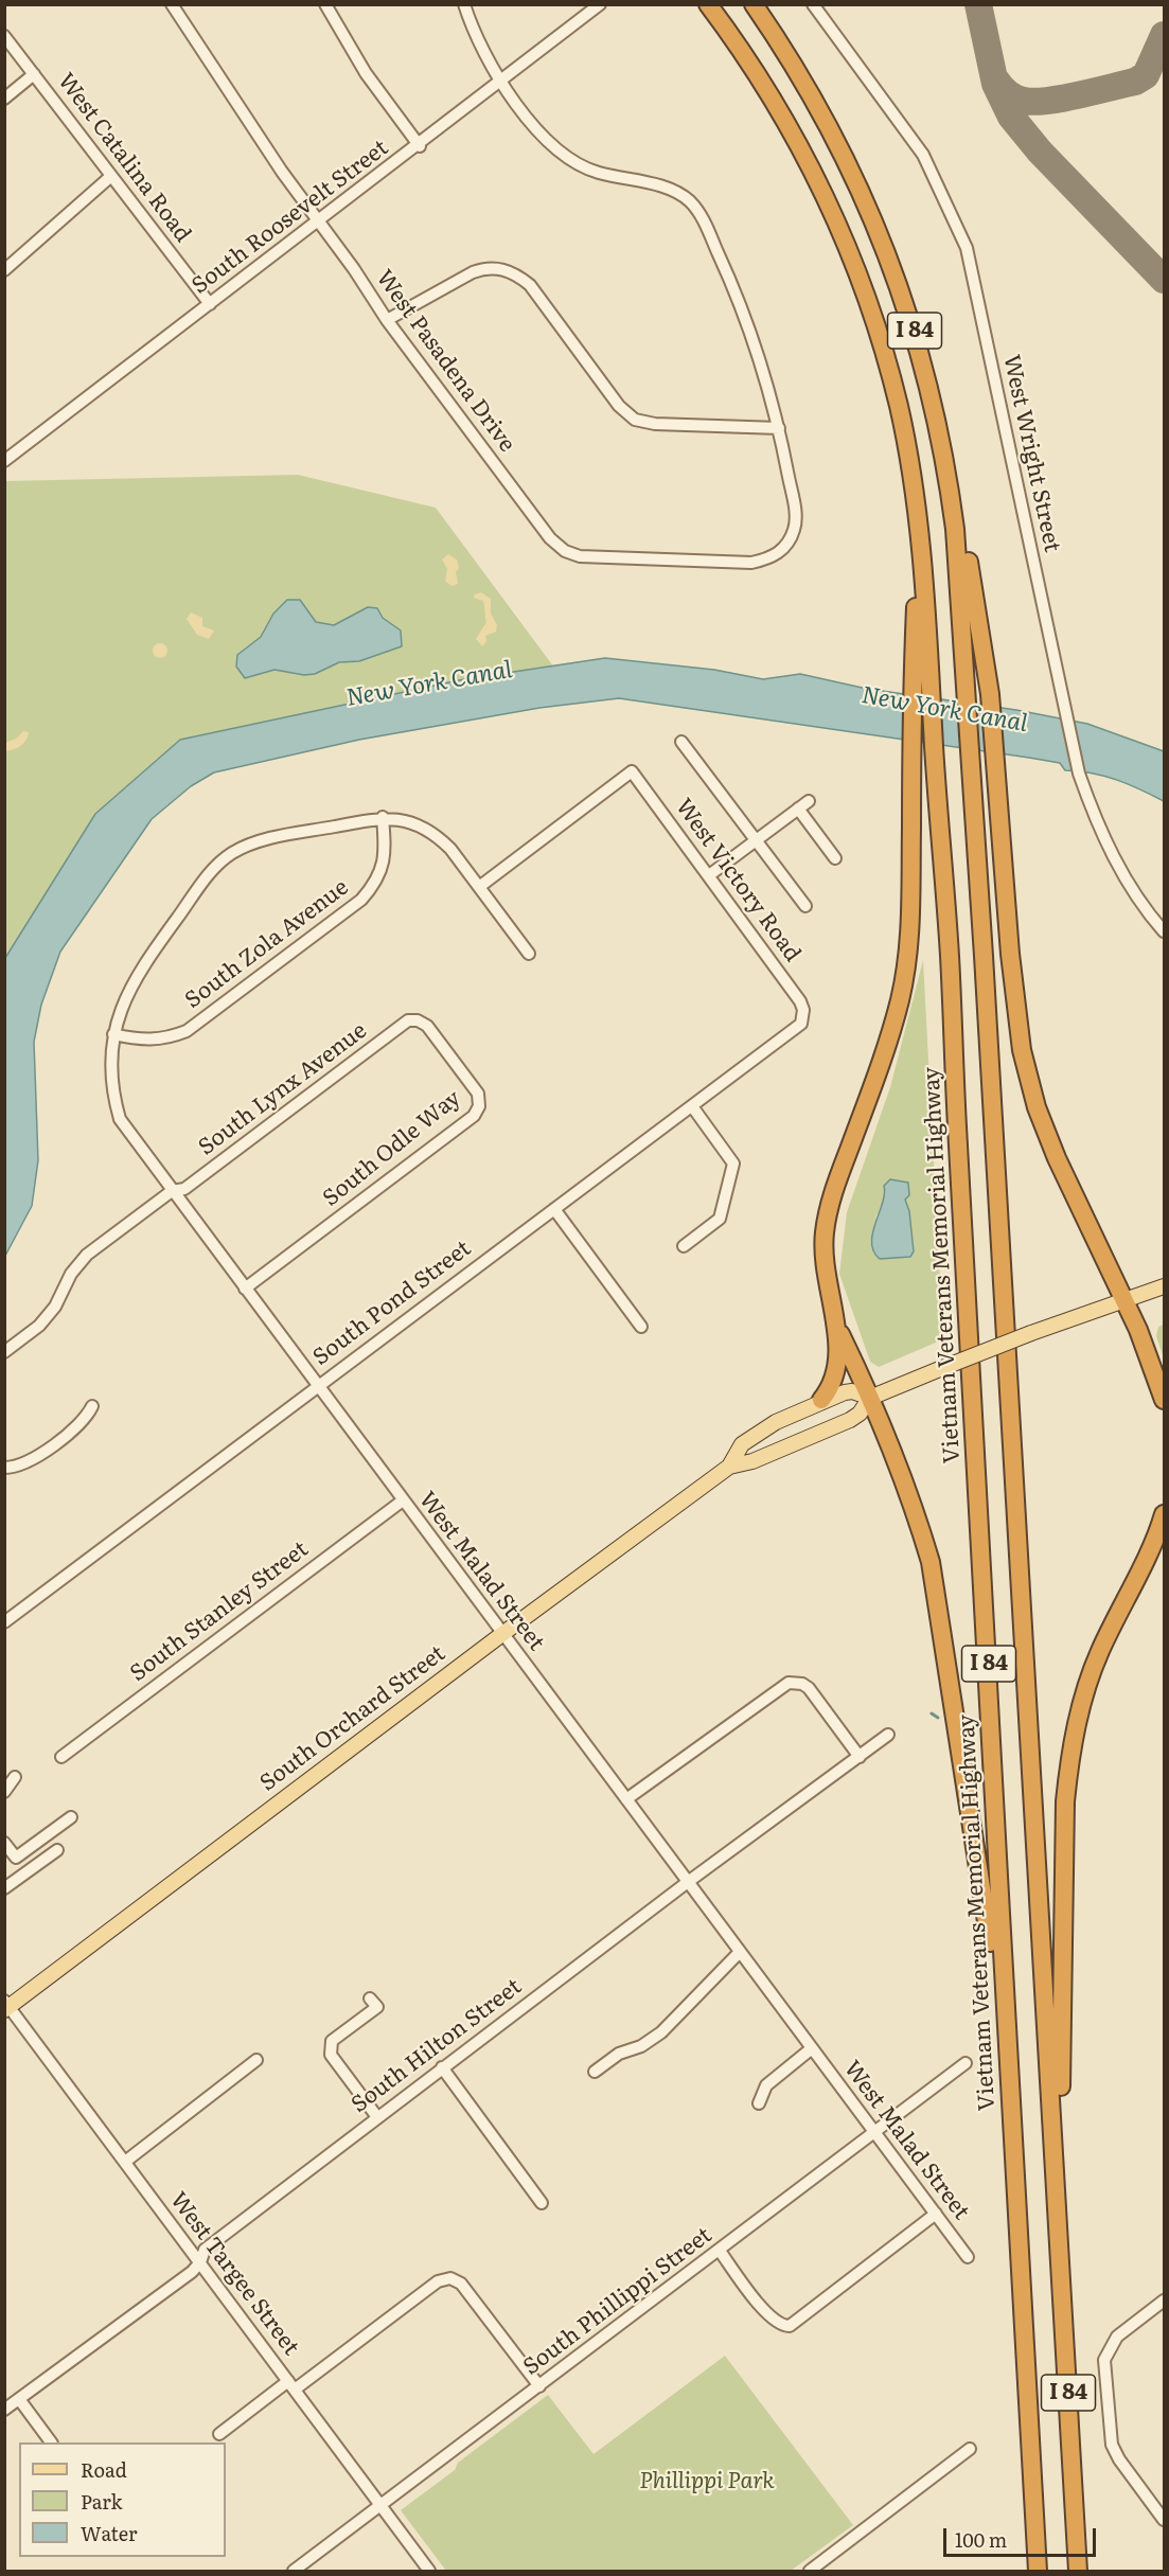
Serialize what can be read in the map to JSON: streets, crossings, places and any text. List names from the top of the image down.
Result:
{
  "streets": {
    "highway": ["I 84", "Vietnam Veterans Memorial Highway"],
    "main road": ["South Orchard Street"],
    "street": [
      "West Catalina Road",
      "South Roosevelt Street",
      "West Pasadena Drive",
      "West Wright Street",
      "West Victory Road",
      "South Zola Avenue",
      "South Lynx Avenue",
      "South Odle Way",
      "South Pond Street",
      "West Malad Street",
      "South Stanley Street",
      "South Hilton Street",
      "West Targee Street",
      "South Phillippi Street"
    ]
  },
  "crossings": [
    ["West Catalina Road", "South Roosevelt Street"],
    ["South Roosevelt Street", "West Pasadena Drive"],
    ["West Victory Road", "South Pond Street"],
    ["South Zola Avenue", "West Malad Street"],
    ["South Lynx Avenue", "South Odle Way"],
    ["South Lynx Avenue", "West Malad Street"],
    ["South Odle Way", "West Malad Street"],
    ["South Pond Street", "West Malad Street"],
    ["West Malad Street", "South Stanley Street"],
    ["West Malad Street", "South Orchard Street"],
    ["West Malad Street", "South Hilton Street"],
    ["West Malad Street", "South Phillippi Street"],
    ["South Orchard Street", "West Targee Street"],
    ["South Hilton Street", "West Targee Street"],
    ["West Targee Street", "South Phillippi Street"]
  ],
  "water": ["New York Canal"],
  "parks": ["Phillippi Park"],
  "legend": ["Road", "Park", "Water"],
  "scale_bar": "100 m"
}
